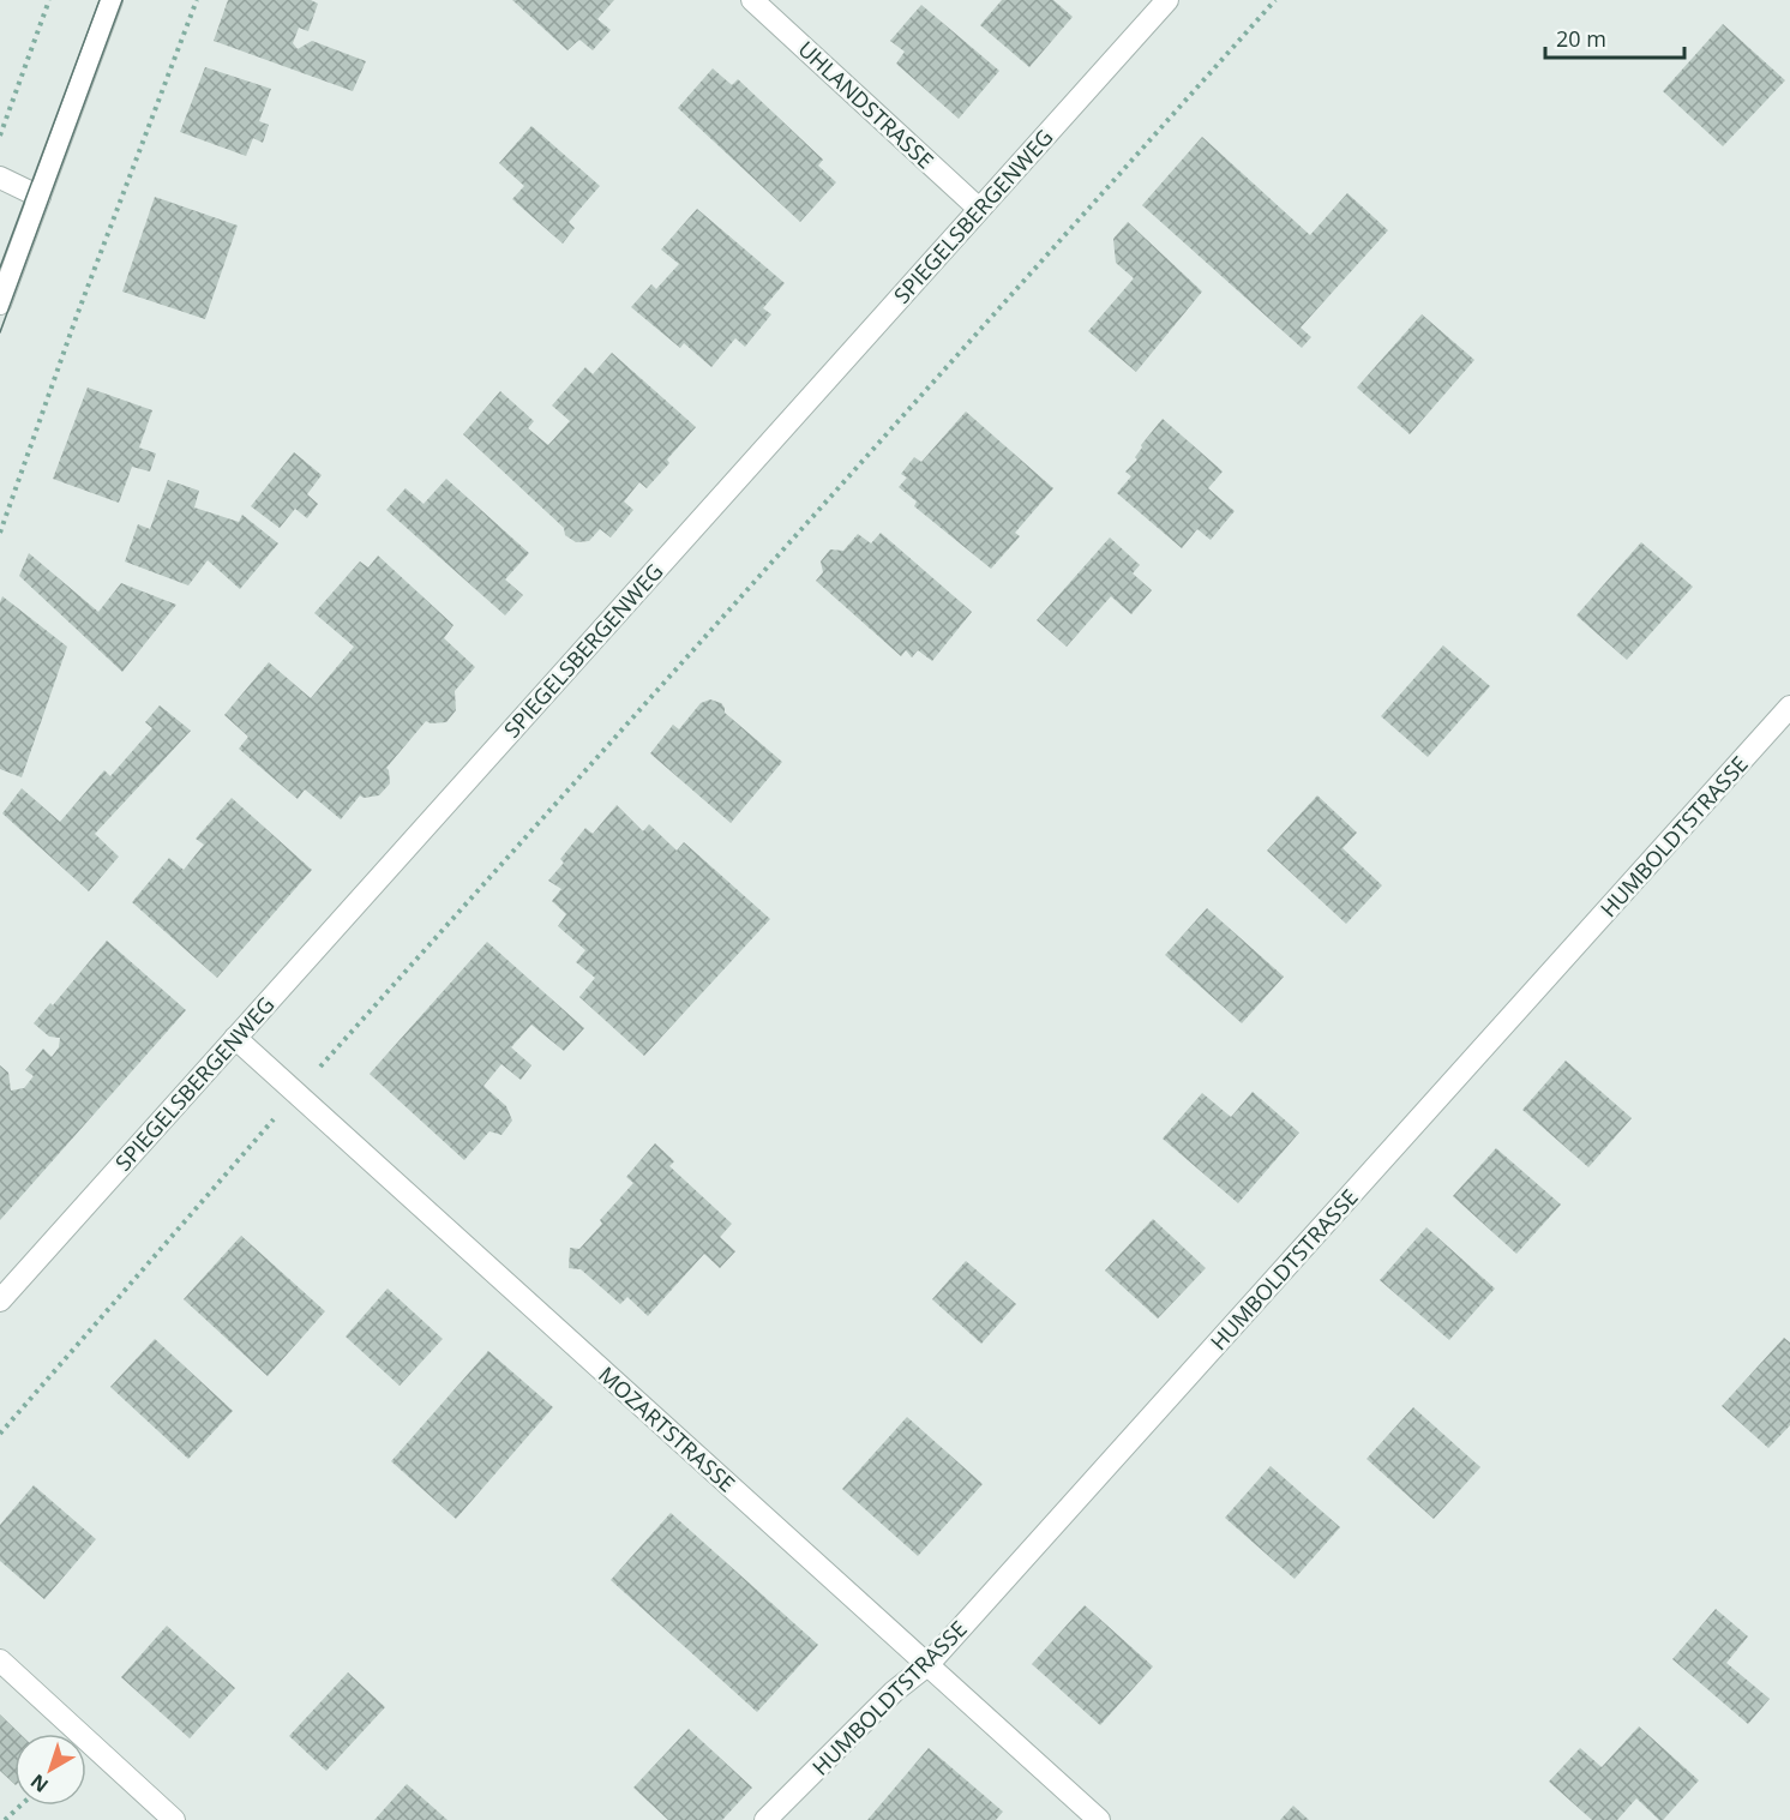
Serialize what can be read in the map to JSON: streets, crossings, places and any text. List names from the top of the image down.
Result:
{
  "streets": {
    "street": [
      "UHLANDSTRASSE",
      "SPIEGELSBERGENWEG",
      "HUMBOLDTSTRASSE",
      "MOZARTSTRASSE"
    ]
  },
  "crossings": [
    ["UHLANDSTRASSE", "SPIEGELSBERGENWEG"],
    ["SPIEGELSBERGENWEG", "MOZARTSTRASSE"],
    ["HUMBOLDTSTRASSE", "MOZARTSTRASSE"]
  ],
  "scale_bar": "20 m",
  "north": "bottom left"
}
